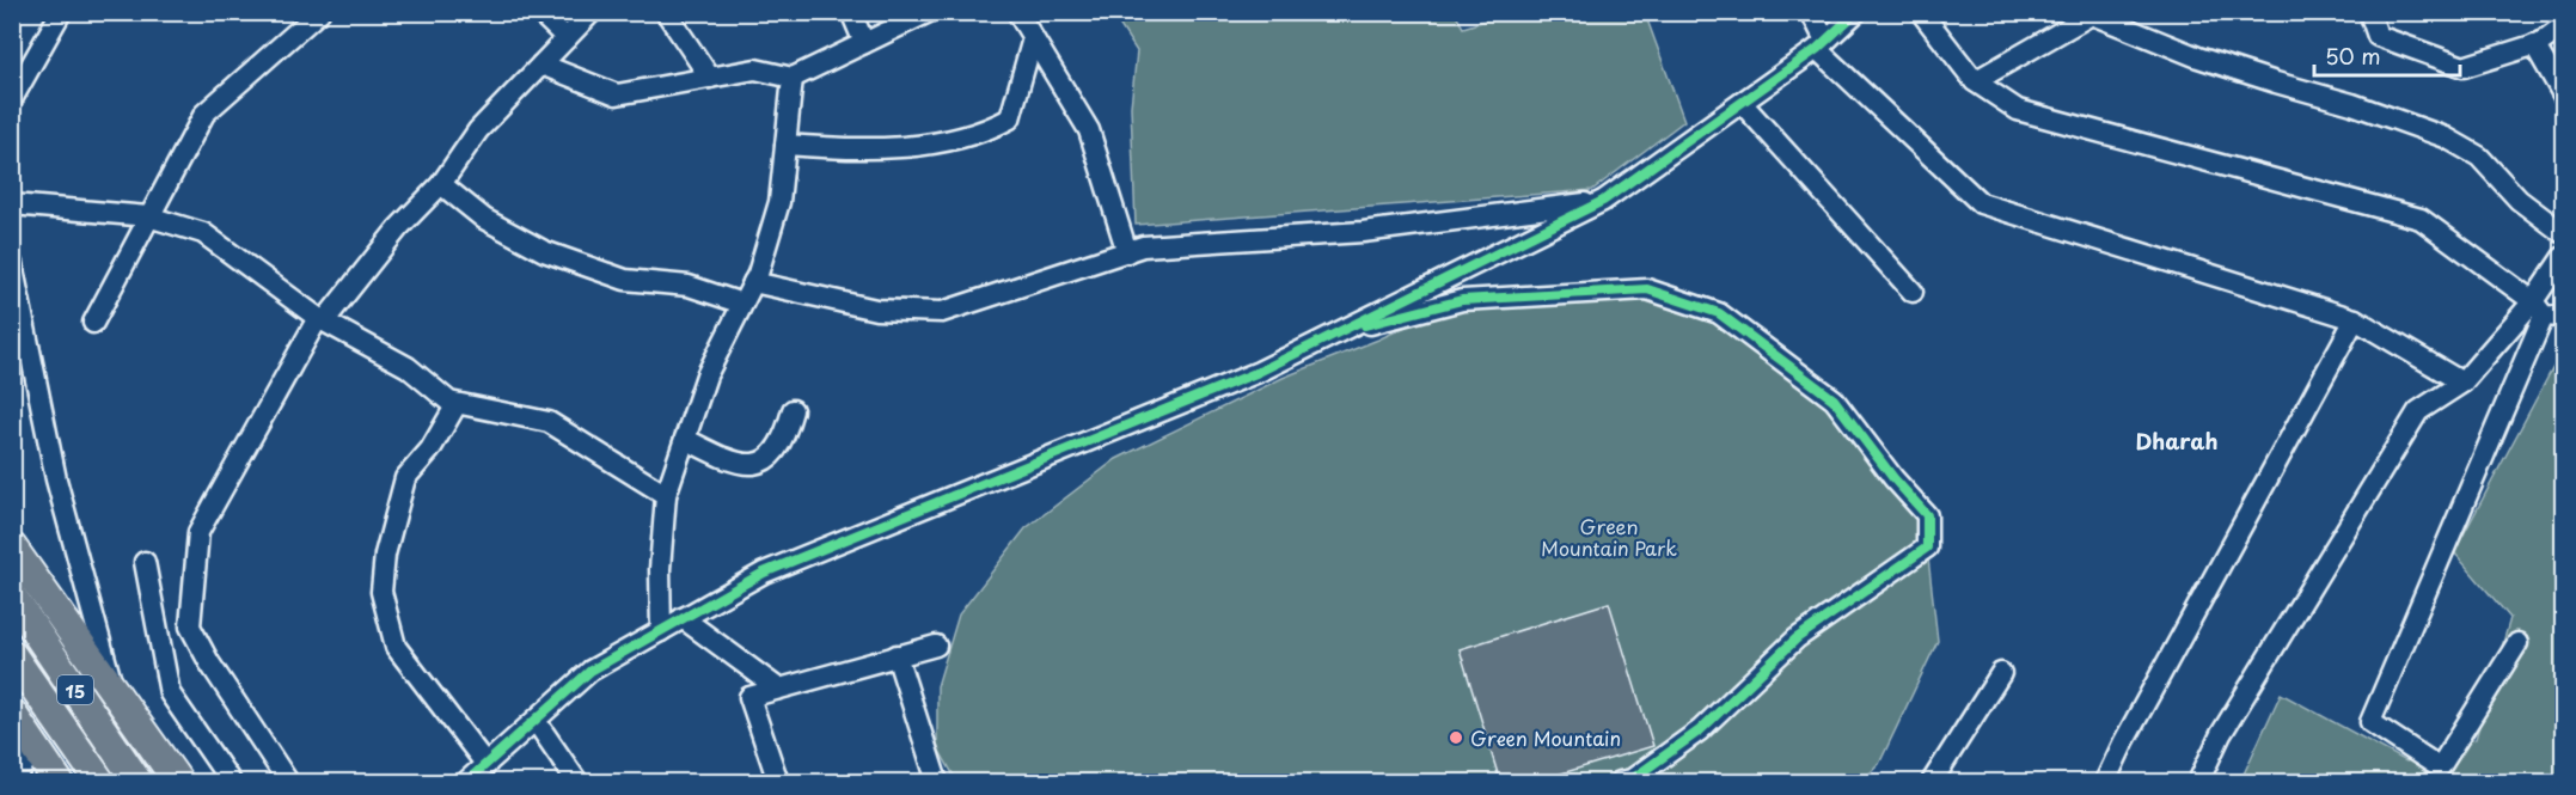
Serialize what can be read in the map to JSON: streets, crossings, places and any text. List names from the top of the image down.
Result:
{
  "streets": {
    "highway": ["15"]
  },
  "districts": ["Dharah"],
  "parks": ["Green Mountain Park"],
  "places": ["Green Mountain"],
  "scale_bar": "50 m"
}
